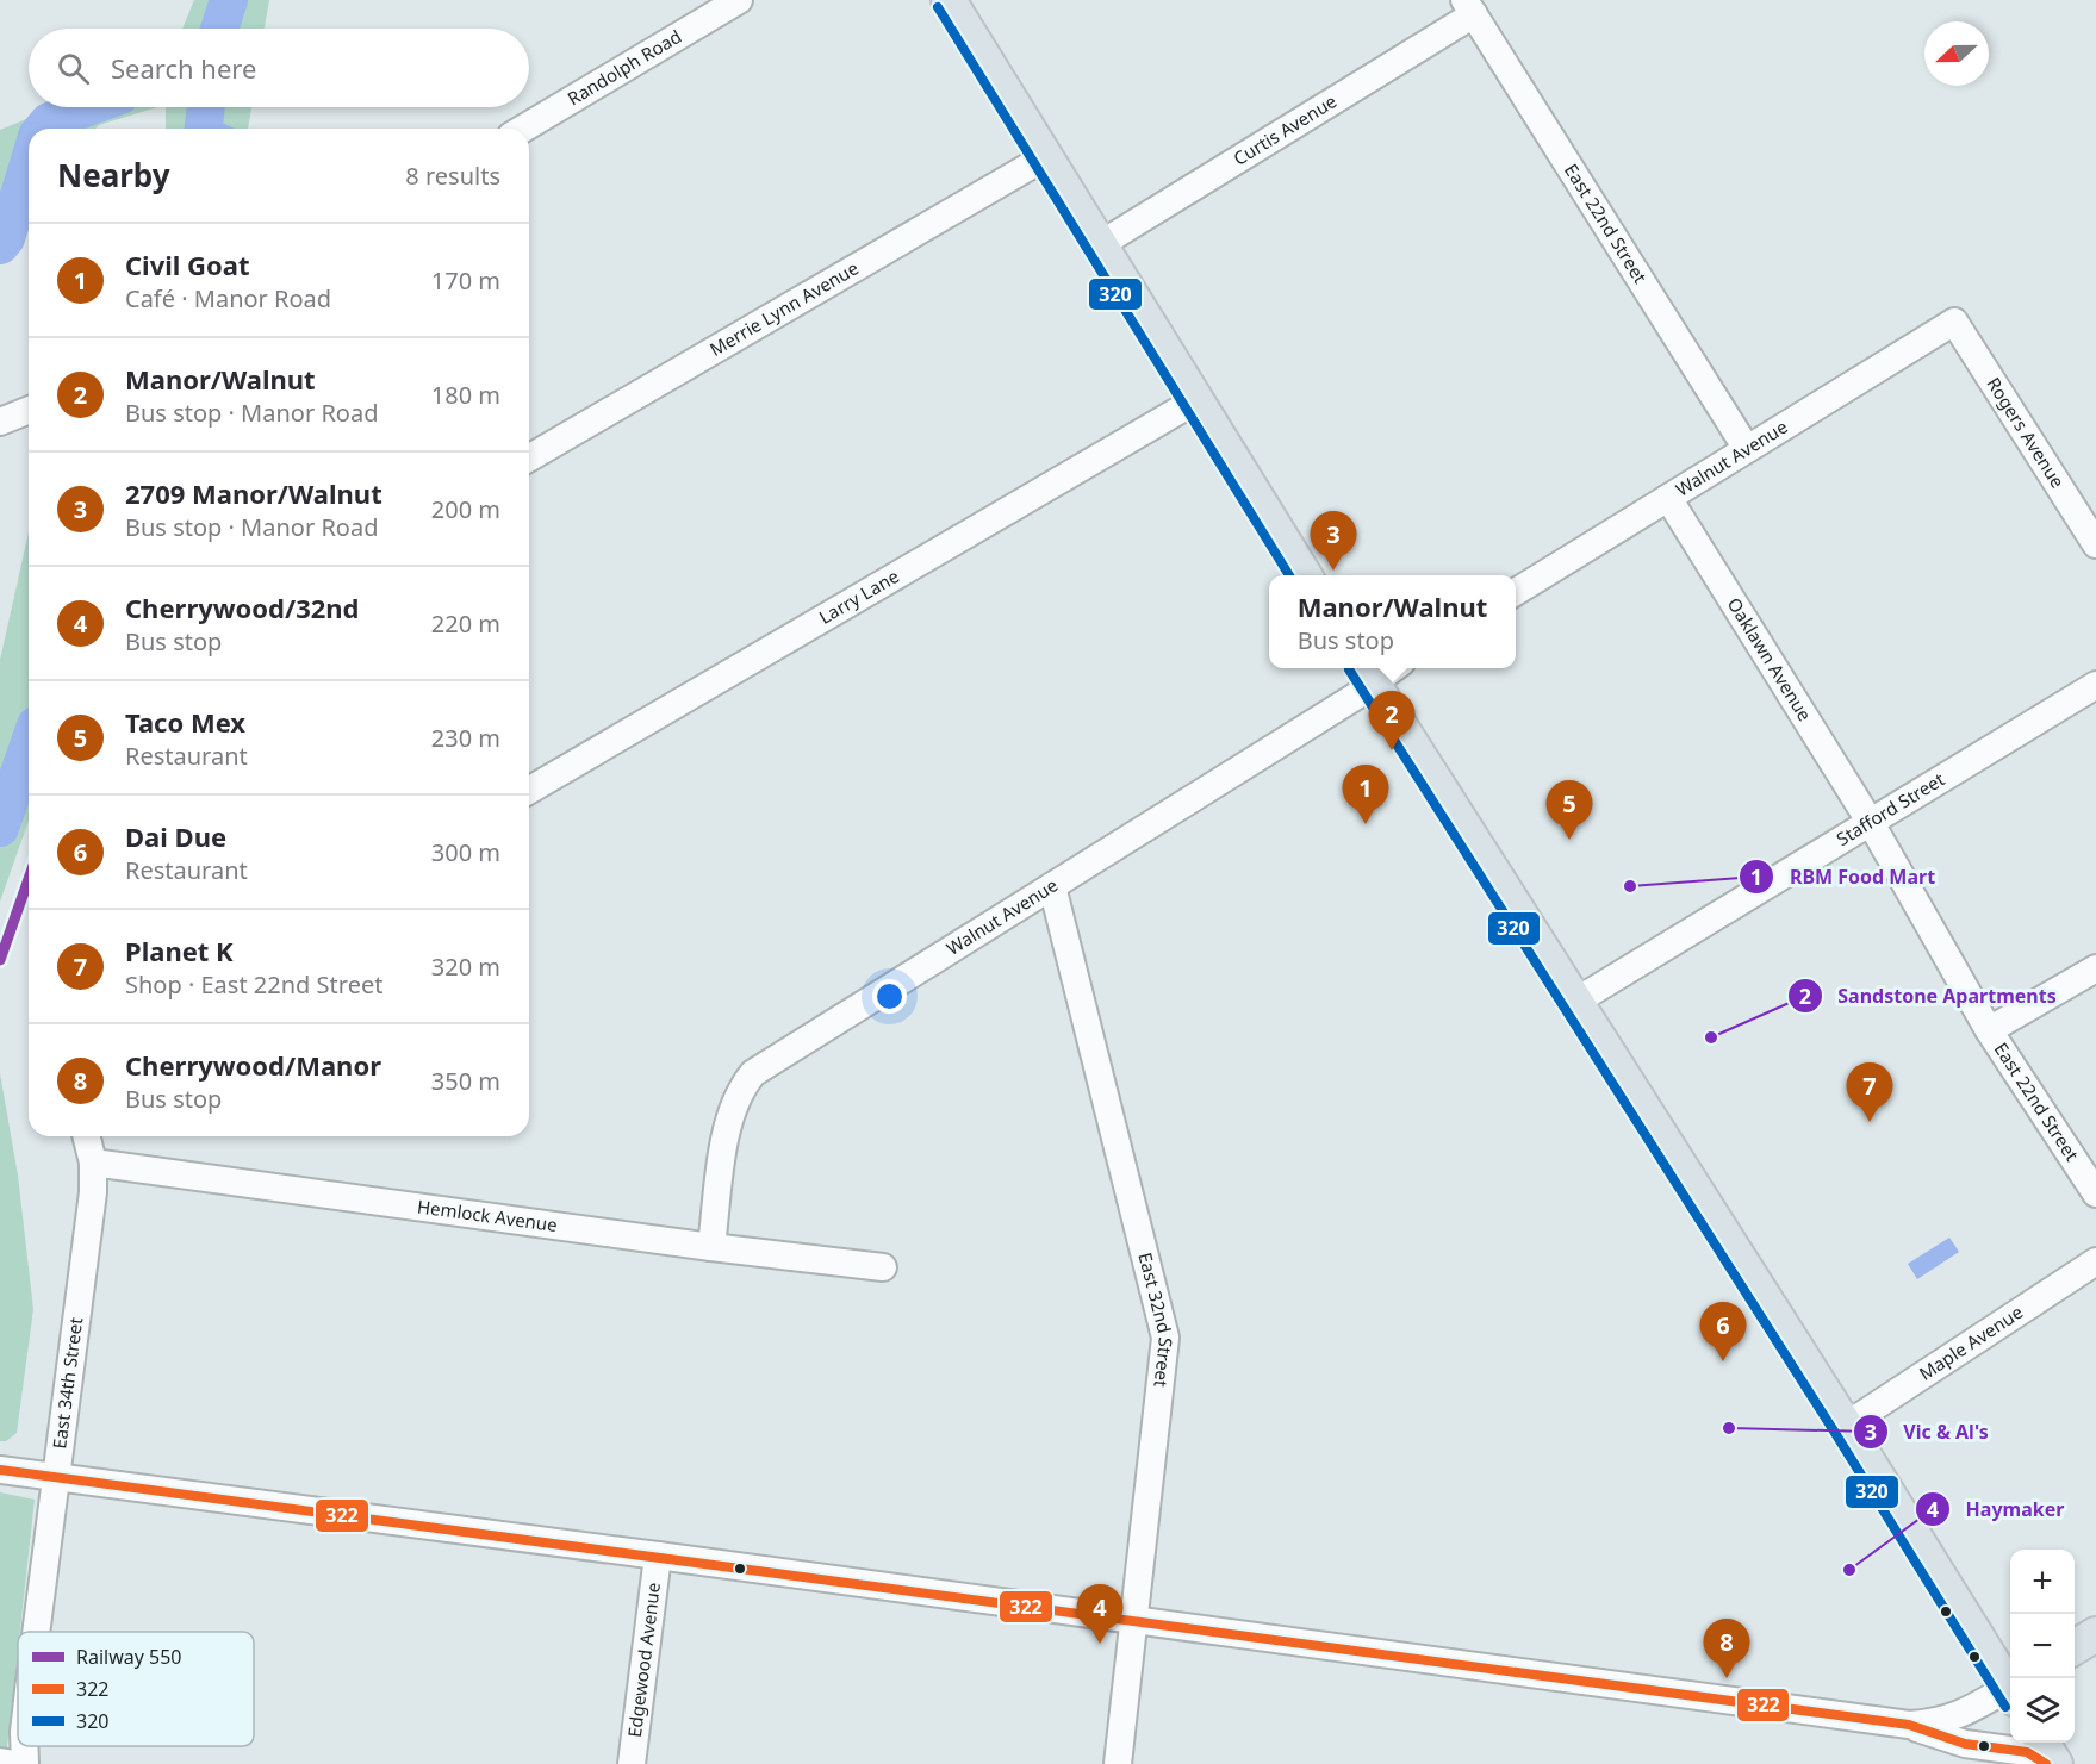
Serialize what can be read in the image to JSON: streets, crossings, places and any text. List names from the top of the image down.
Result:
{
  "streets": {
    "street": [
      "Randolph Road",
      "Curtis Avenue",
      "East 22nd Street",
      "Merrie Lynn Avenue",
      "Rogers Avenue",
      "Walnut Avenue",
      "Larry Lane",
      "Oaklawn Avenue",
      "Stafford Street",
      "Hemlock Avenue",
      "East 32nd Street",
      "Maple Avenue",
      "East 34th Street",
      "Edgewood Avenue"
    ]
  },
  "crossings": [
    ["Curtis Avenue", "East 22nd Street"],
    ["East 22nd Street", "Walnut Avenue"],
    ["East 22nd Street", "Oaklawn Avenue"],
    ["East 22nd Street", "Stafford Street"],
    ["Rogers Avenue", "Walnut Avenue"],
    ["Walnut Avenue", "Oaklawn Avenue"],
    ["Walnut Avenue", "Hemlock Avenue"],
    ["Walnut Avenue", "East 32nd Street"],
    ["Oaklawn Avenue", "Stafford Street"],
    ["Hemlock Avenue", "East 34th Street"]
  ],
  "places": [
    "RBM Food Mart",
    "Sandstone Apartments",
    "Vic & Al's",
    "Haymaker"
  ],
  "lines": ["transit line 320", "rail line 550", "transit line 322"],
  "legend": ["Railway 550", "322", "320"],
  "north": "left",
  "page": {
    "search": "Search here",
    "heading": ["Nearby", "8 results"],
    "list": [
      {
        "mark": "1",
        "name": "Civil Goat",
        "note": "Café · Manor Road",
        "value": "170 m"
      },
      {
        "mark": "2",
        "name": "Manor/Walnut",
        "note": "Bus stop · Manor Road",
        "value": "180 m"
      },
      {
        "mark": "3",
        "name": "2709 Manor/Walnut",
        "note": "Bus stop · Manor Road",
        "value": "200 m"
      },
      {
        "mark": "4",
        "name": "Cherrywood/32nd",
        "note": "Bus stop",
        "value": "220 m"
      },
      {
        "mark": "5",
        "name": "Taco Mex",
        "note": "Restaurant",
        "value": "230 m"
      },
      {
        "mark": "6",
        "name": "Dai Due",
        "note": "Restaurant",
        "value": "300 m"
      },
      {
        "mark": "7",
        "name": "Planet K",
        "note": "Shop · East 22nd Street",
        "value": "320 m"
      },
      {
        "mark": "8",
        "name": "Cherrywood/Manor",
        "note": "Bus stop",
        "value": "350 m"
      }
    ],
    "pins": [
      "3",
      "2",
      "1",
      "5",
      "7",
      "6",
      "4",
      "8"
    ],
    "popup": ["Manor/Walnut", "Bus stop"],
    "map_buttons": ["+", "−"]
  }
}
